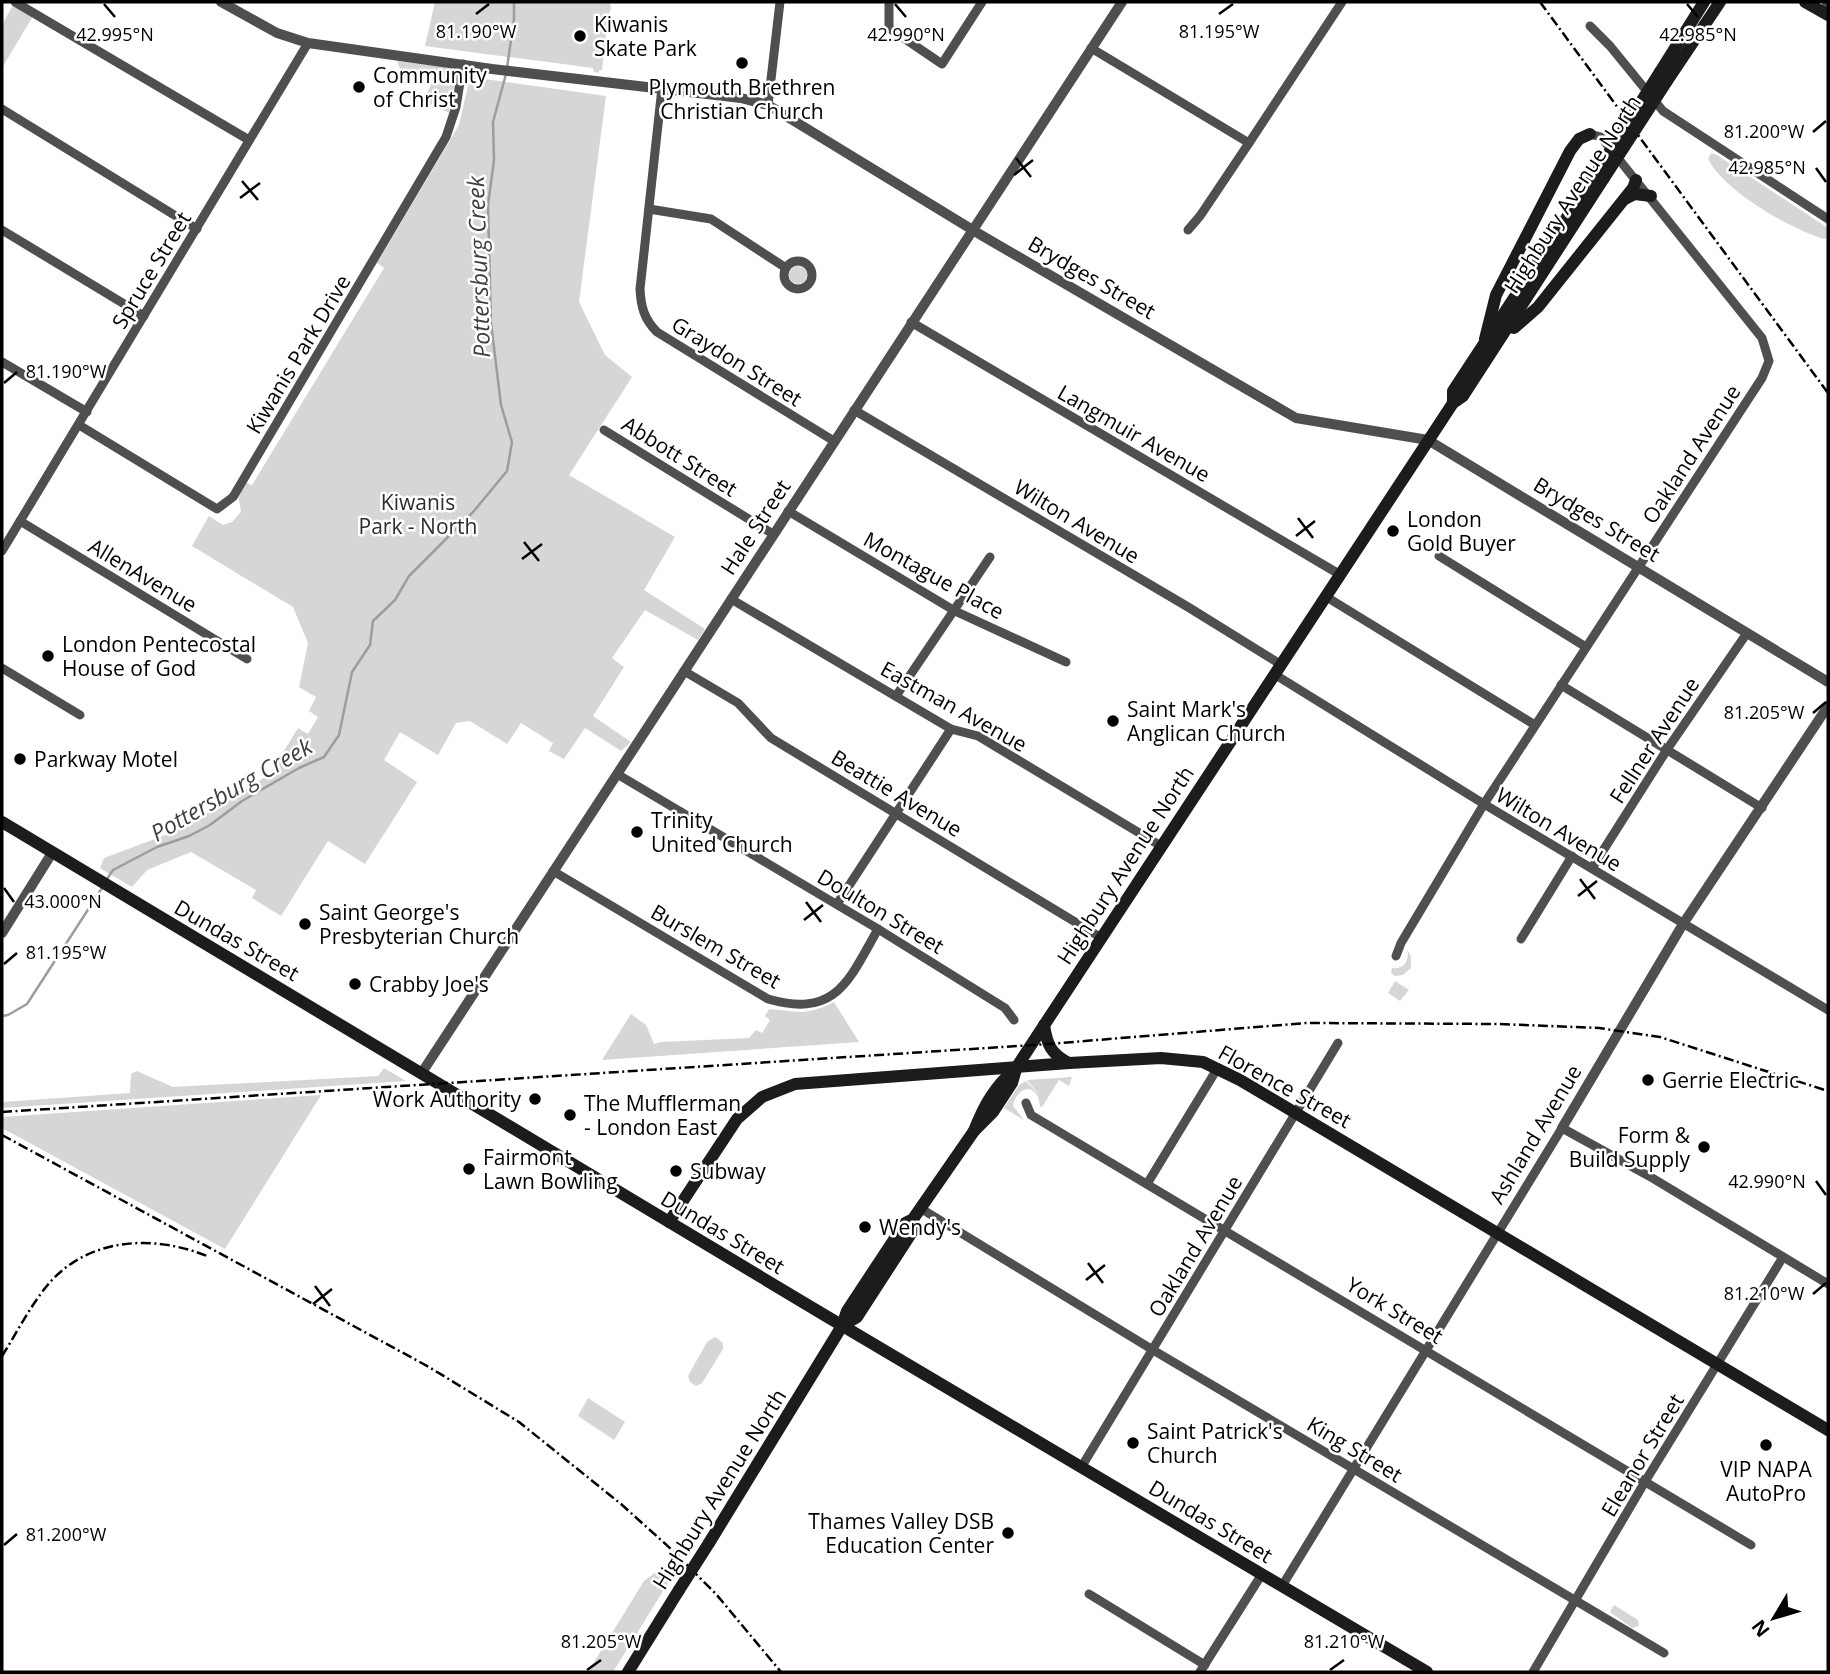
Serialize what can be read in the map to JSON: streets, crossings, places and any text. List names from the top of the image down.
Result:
{
  "streets": {
    "main road": ["Highbury Avenue North", "Dundas Street", "Florence Street"],
    "street": [
      "Spruce Street",
      "Brydges Street",
      "Kiwanis Park Drive",
      "Graydon Street",
      "Langmuir Avenue",
      "Oakland Avenue",
      "Abbott Street",
      "Wilton Avenue",
      "Hale Street",
      "AllenAvenue",
      "Montague Place",
      "Eastman Avenue",
      "Fellner Avenue",
      "Beattie Avenue",
      "Doulton Street",
      "Burslem Street",
      "Ashland Avenue",
      "York Street",
      "King Street",
      "Eleanor Street"
    ]
  },
  "crossings": [
    ["Highbury Avenue North", "Brydges Street"],
    ["Highbury Avenue North", "Langmuir Avenue"],
    ["Highbury Avenue North", "Wilton Avenue"],
    ["Highbury Avenue North", "Eastman Avenue"],
    ["Highbury Avenue North", "Beattie Avenue"],
    ["Highbury Avenue North", "Dundas Street"],
    ["Highbury Avenue North", "Florence Street"],
    ["Highbury Avenue North", "King Street"],
    ["Spruce Street", "Brydges Street"],
    ["Spruce Street", "Kiwanis Park Drive"],
    ["Spruce Street", "AllenAvenue"],
    ["Brydges Street", "Kiwanis Park Drive"],
    ["Brydges Street", "Graydon Street"],
    ["Brydges Street", "Oakland Avenue"],
    ["Brydges Street", "Hale Street"],
    ["Brydges Street", "Fellner Avenue"],
    ["Graydon Street", "Hale Street"],
    ["Langmuir Avenue", "Hale Street"],
    ["Oakland Avenue", "Wilton Avenue"],
    ["Oakland Avenue", "Dundas Street"],
    ["Oakland Avenue", "Florence Street"],
    ["Oakland Avenue", "York Street"],
    ["Oakland Avenue", "King Street"],
    ["Abbott Street", "Hale Street"],
    ["Wilton Avenue", "Hale Street"],
    ["Wilton Avenue", "Fellner Avenue"],
    ["Wilton Avenue", "Ashland Avenue"],
    ["Hale Street", "Montague Place"],
    ["Hale Street", "Eastman Avenue"],
    ["Hale Street", "Beattie Avenue"],
    ["Hale Street", "Doulton Street"],
    ["Hale Street", "Dundas Street"],
    ["Hale Street", "Burslem Street"],
    ["Doulton Street", "Burslem Street"],
    ["Dundas Street", "Florence Street"],
    ["Dundas Street", "Ashland Avenue"],
    ["Florence Street", "Ashland Avenue"],
    ["Florence Street", "Eleanor Street"],
    ["Ashland Avenue", "York Street"],
    ["Ashland Avenue", "King Street"],
    ["York Street", "Eleanor Street"],
    ["King Street", "Eleanor Street"]
  ],
  "water": ["Pottersburg Creek"],
  "parks": ["Kiwanis Park - North"],
  "places": [
    "Kiwanis Skate Park",
    "Plymouth Brethren Christian Church",
    "Community of Christ",
    "London Gold Buyer",
    "London Pentecostal House of God",
    "Saint Mark's Anglican Church",
    "Parkway Motel",
    "Trinity United Church",
    "Saint George's Presbyterian Church",
    "Crabby Joe's",
    "Gerrie Electric",
    "Work Authority",
    "The Mufflerman - London East",
    "Form & Build Supply",
    "Fairmont Lawn Bowling",
    "Subway",
    "Wendy's",
    "Saint Patrick's Church",
    "VIP NAPA AutoPro",
    "Thames Valley DSB Education Center"
  ],
  "north": "bottom left",
  "coordinates": [
    "81.190°W",
    "81.195°W",
    "42.995°N",
    "42.990°N",
    "42.985°N",
    "81.200°W",
    "81.205°W",
    "43.000°N",
    "81.210°W"
  ]
}
